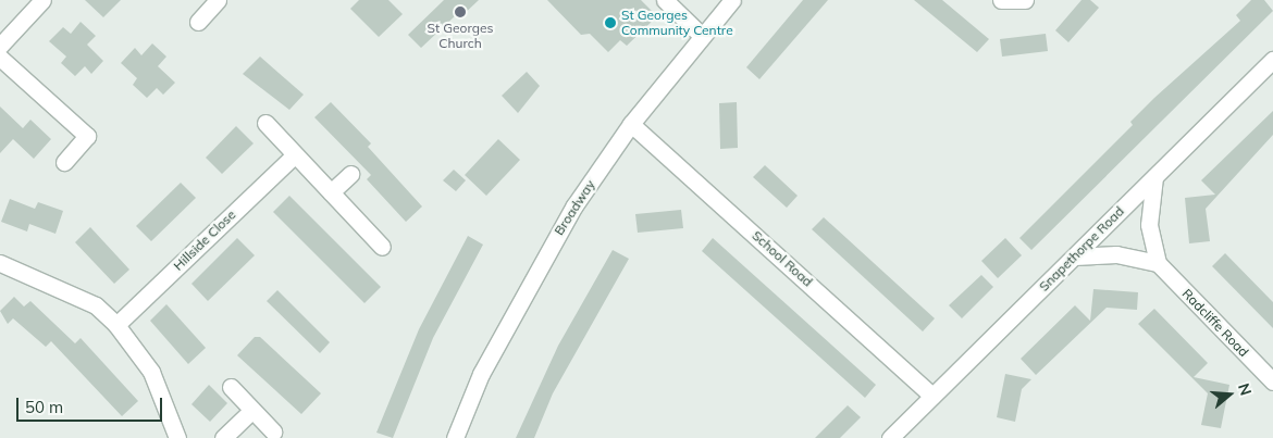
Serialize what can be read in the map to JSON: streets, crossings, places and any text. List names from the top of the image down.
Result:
{
  "streets": {
    "street": [
      "Broadway",
      "Hillside Close",
      "Snapethorpe Road",
      "School Road",
      "Radcliffe Road"
    ]
  },
  "crossings": [
    ["Broadway", "School Road"],
    ["Snapethorpe Road", "School Road"]
  ],
  "places": ["St Georges Church", "St Georges Community Centre"],
  "scale_bar": "50 m",
  "north": "right"
}
